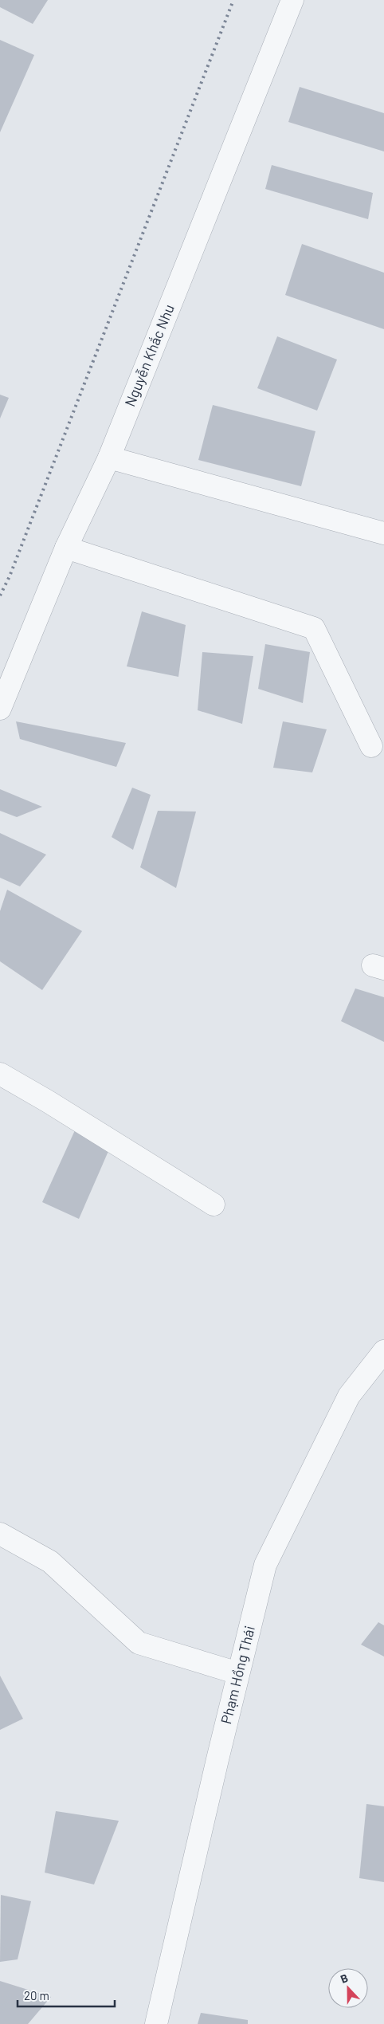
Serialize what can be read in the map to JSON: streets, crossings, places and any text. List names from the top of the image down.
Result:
{
  "streets": {
    "street": ["Nguyễn Khắc Nhu", "Phạm Hồng Thái"]
  },
  "scale_bar": "20 m",
  "north": "top"
}
